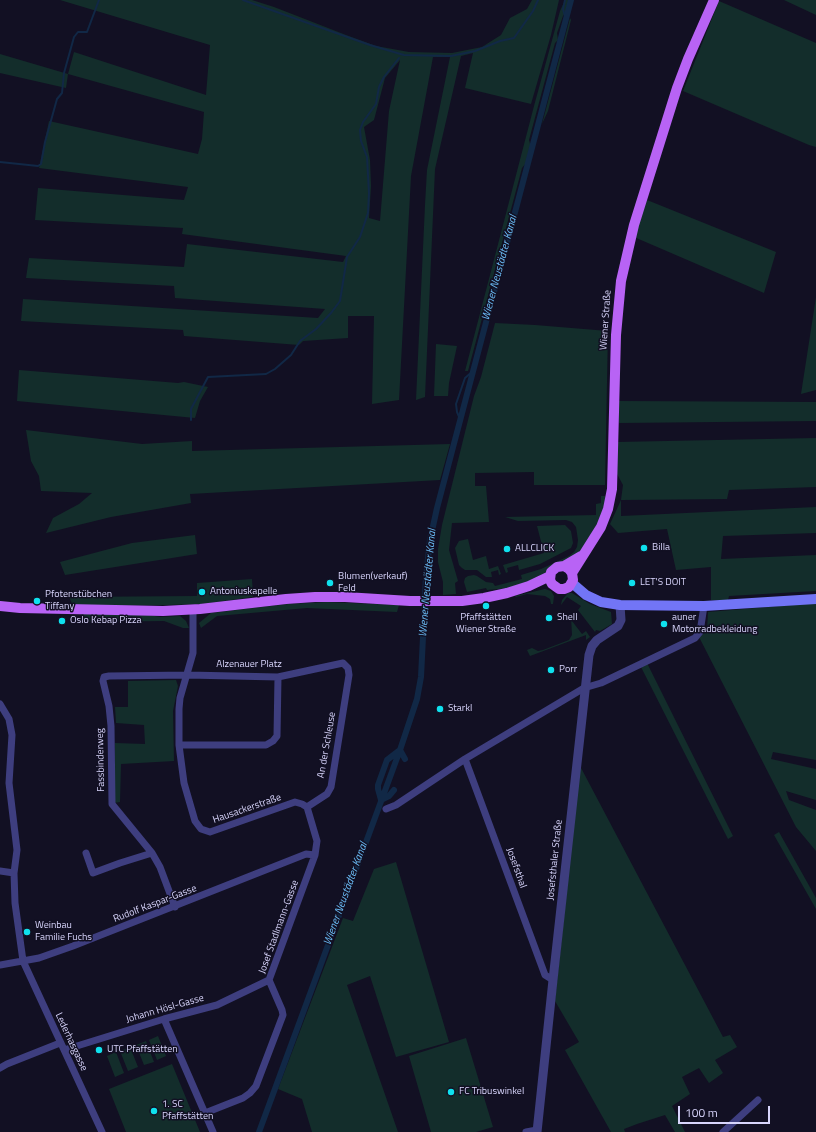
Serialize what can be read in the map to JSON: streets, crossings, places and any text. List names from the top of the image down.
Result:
{
  "streets": {
    "main road": ["Wiener Straße"],
    "street": [
      "Alzenauer Platz",
      "An der Schleuse",
      "Fassbinderweg",
      "Hausackerstraße",
      "Josefsthaler Straße",
      "Josefsthal",
      "Rudolf Kaspar-Gasse",
      "Josef Stadlmann-Gasse",
      "Johann Hösl-Gasse",
      "Lederhasgasse"
    ]
  },
  "crossings": [
    ["Wiener Straße", "Hausackerstraße"],
    ["Alzenauer Platz", "An der Schleuse"],
    ["Alzenauer Platz", "Fassbinderweg"],
    ["Alzenauer Platz", "Hausackerstraße"],
    ["An der Schleuse", "Hausackerstraße"],
    ["Fassbinderweg", "Rudolf Kaspar-Gasse"],
    ["Josefsthaler Straße", "Josefsthal"],
    ["Rudolf Kaspar-Gasse", "Josef Stadlmann-Gasse"],
    ["Rudolf Kaspar-Gasse", "Lederhasgasse"],
    ["Josef Stadlmann-Gasse", "Johann Hösl-Gasse"],
    ["Johann Hösl-Gasse", "Lederhasgasse"]
  ],
  "water": ["Wiener Neustädter Kanal"],
  "places": [
    "Billa",
    "ALLCLICK",
    "Blumen(verkauf) Feld",
    "LET'S DOIT",
    "Antoniuskapelle",
    "Pfotenstübchen Tiffany",
    "Pfaffstätten Wiener Straße",
    "Shell",
    "Oslo Kebap Pizza",
    "auner Motorradbekleidung",
    "Porr",
    "Starkl",
    "Weinbau Familie Fuchs",
    "UTC Pfaffstätten",
    "FC Tribuswinkel",
    "1. SC Pfaffstätten"
  ],
  "scale_bar": "100 m"
}
